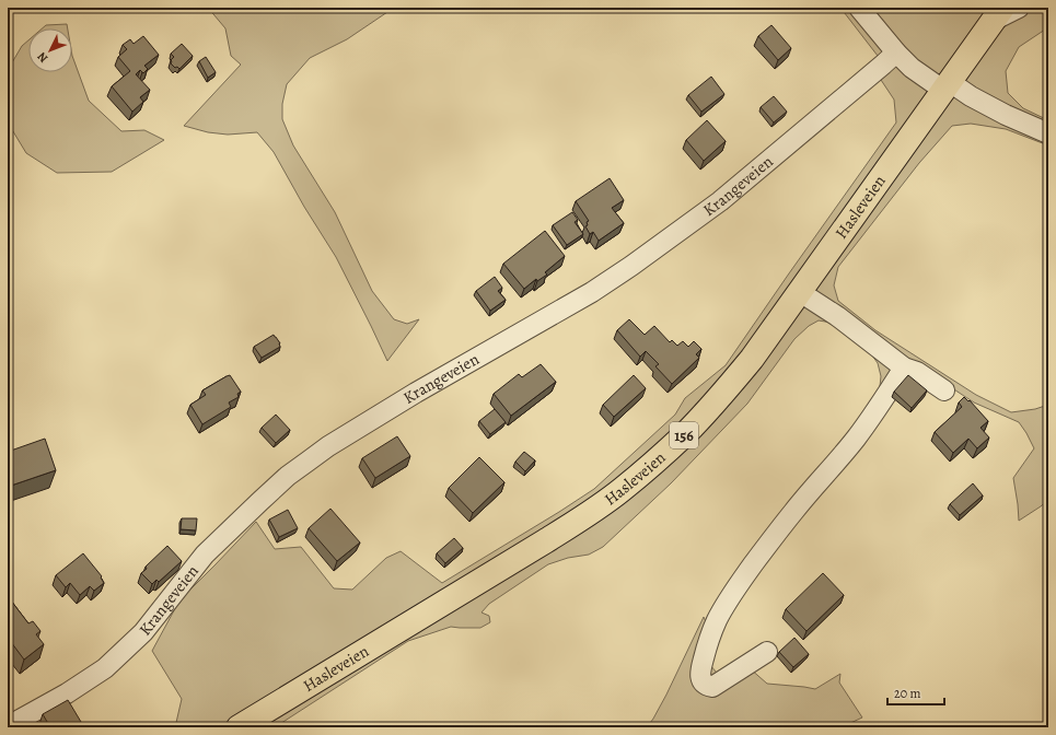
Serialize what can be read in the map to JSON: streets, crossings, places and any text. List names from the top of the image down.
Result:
{
  "streets": {
    "main road": ["Hasleveien", "156"],
    "street": ["Krangeveien"]
  },
  "scale_bar": "20 m",
  "north": "bottom left"
}
